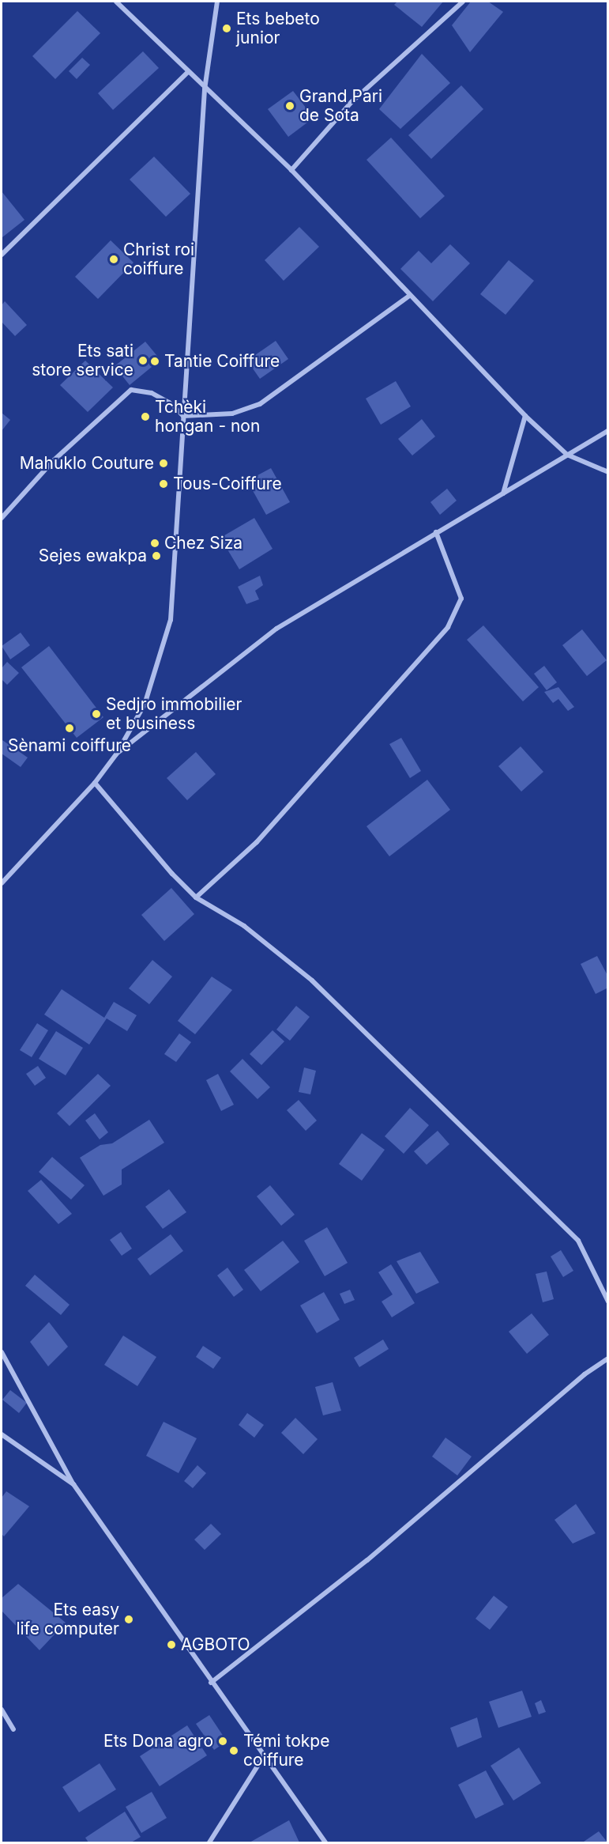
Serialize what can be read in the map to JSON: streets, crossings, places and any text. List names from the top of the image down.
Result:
{
  "places": [
    "Ets bebeto junior",
    "Grand Pari de Sota",
    "Christ roi coiffure",
    "Ets sati store service",
    "Tantie Coiffure",
    "Tchèki hongan - non",
    "Mahuklo Couture",
    "Tous-Coiffure",
    "Chez Siza",
    "Sejes ewakpa",
    "Sedjro immobilier et business",
    "Sènami coiffure",
    "Ets easy life computer",
    "AGBOTO",
    "Ets Dona agro",
    "Témi tokpe coiffure"
  ]
}
